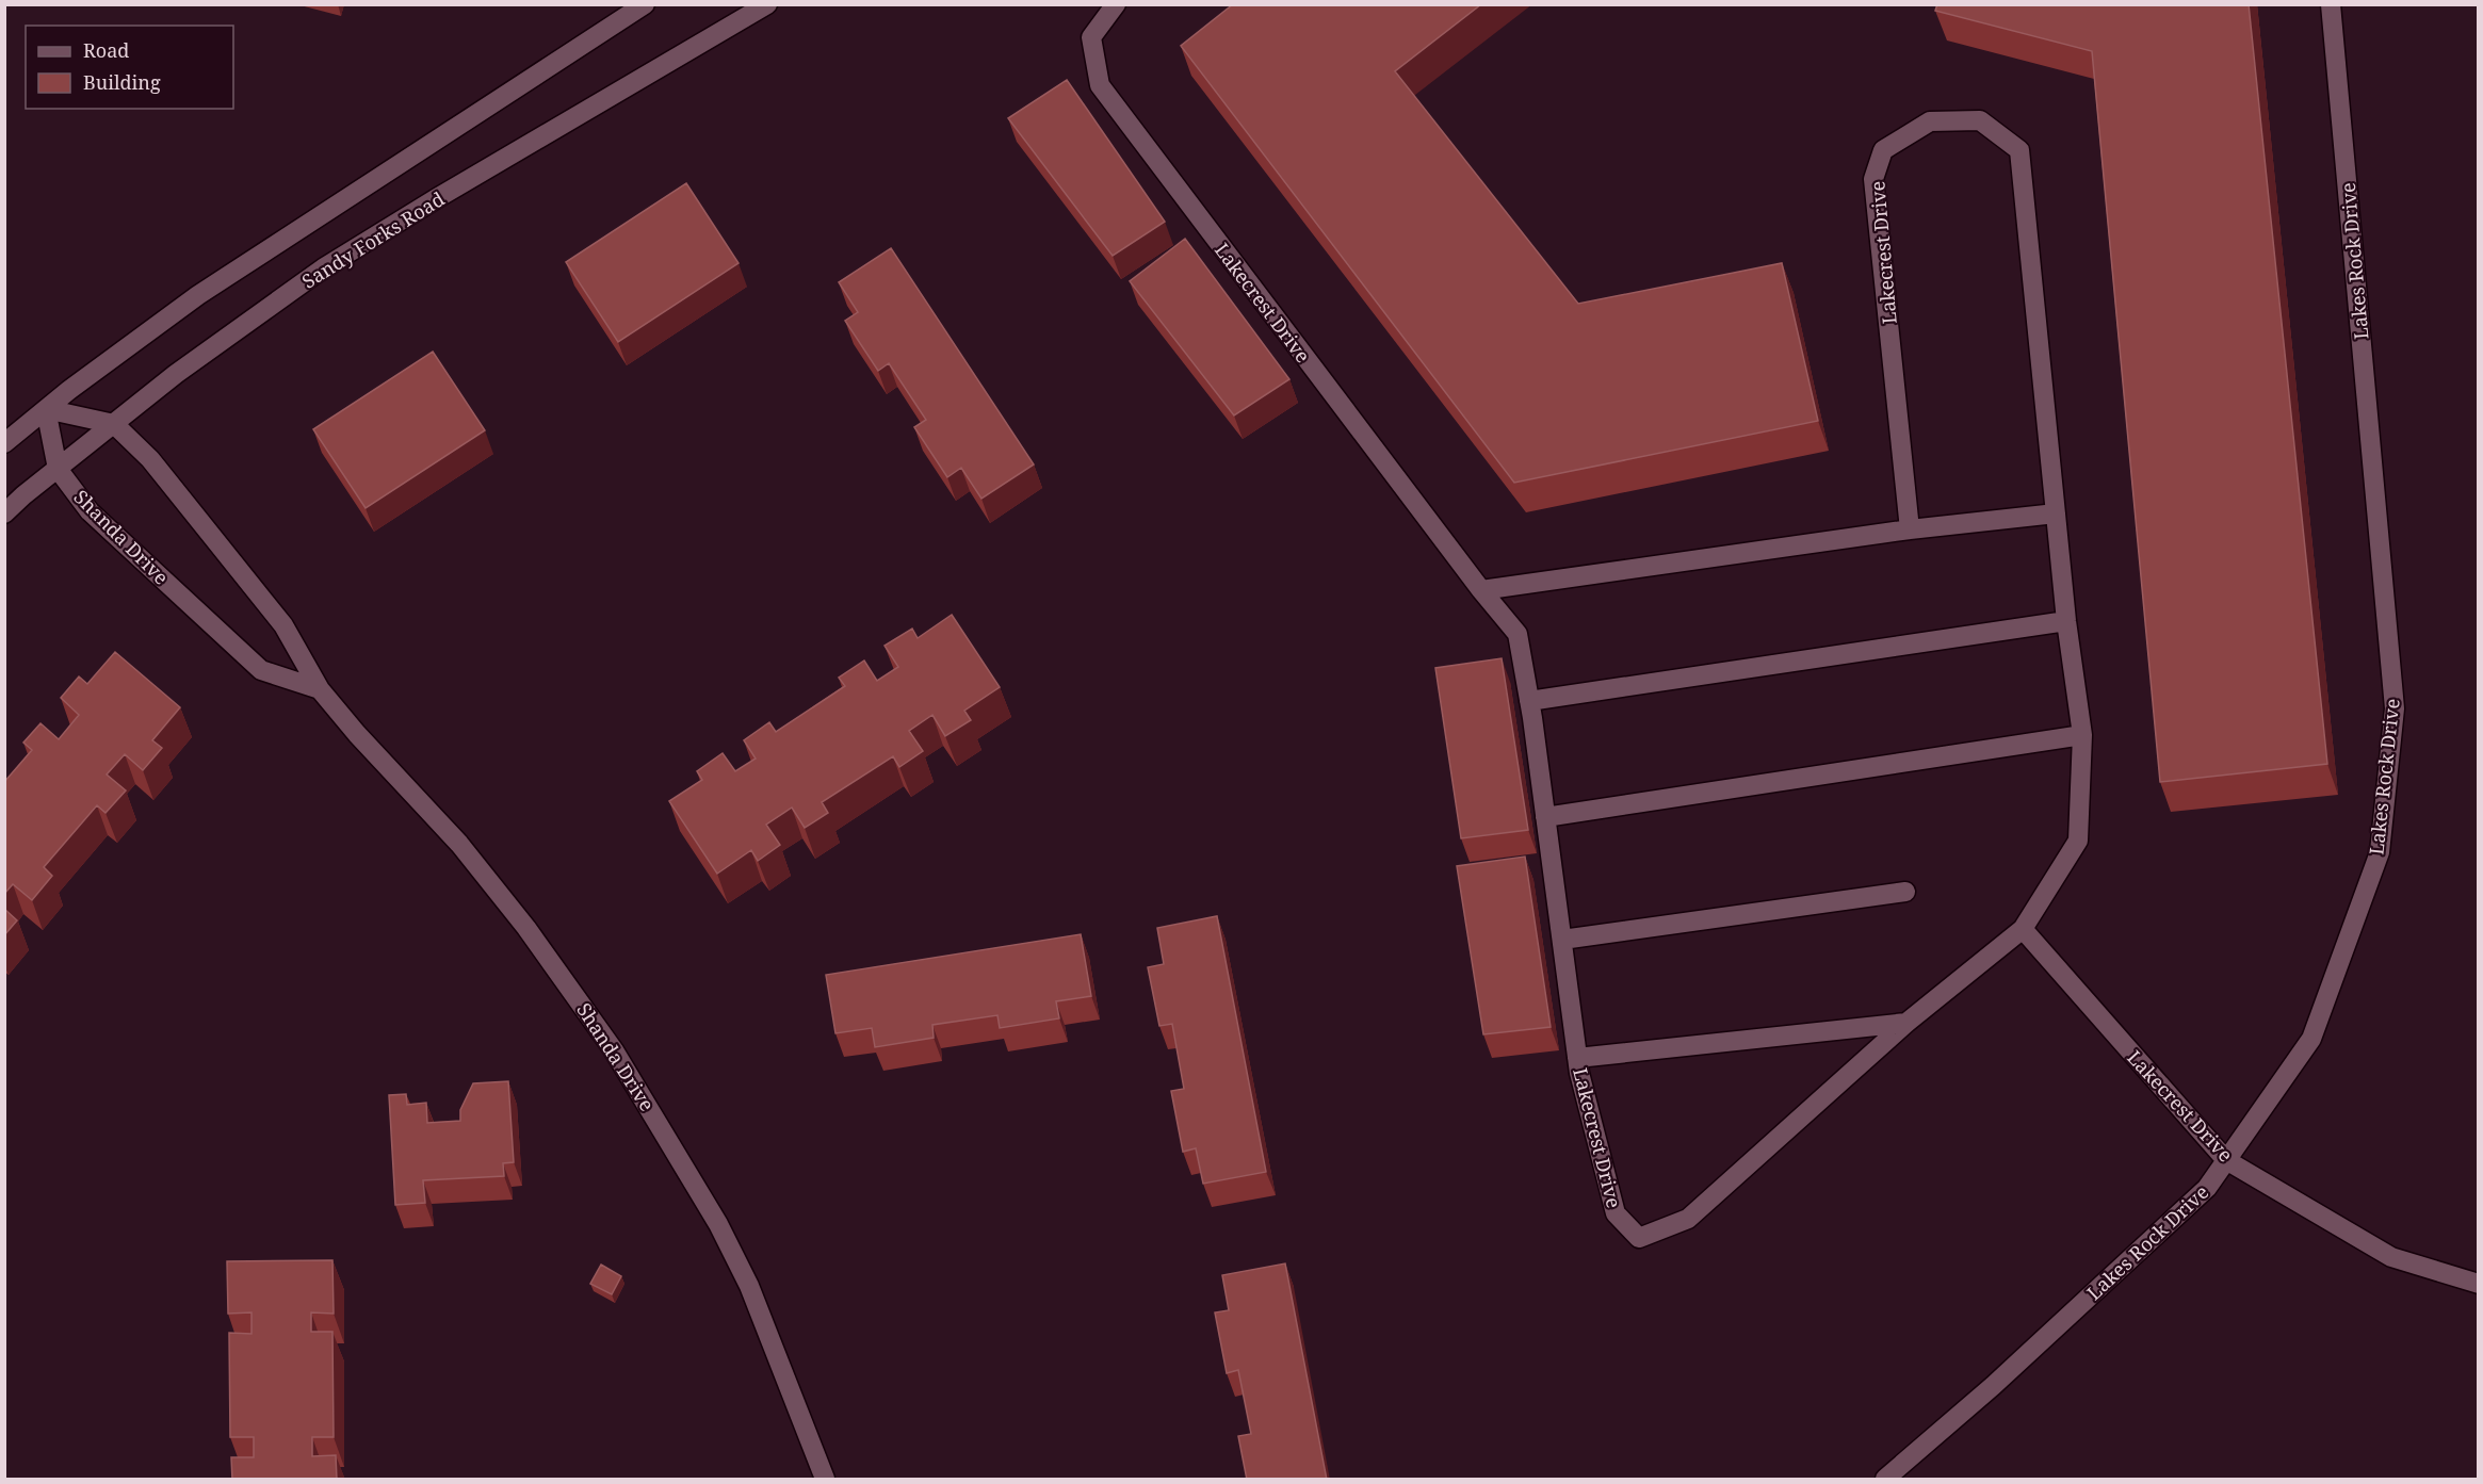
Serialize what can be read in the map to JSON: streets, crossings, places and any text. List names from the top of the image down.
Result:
{
  "streets": {
    "street": [
      "Sandy Forks Road",
      "Lakecrest Drive",
      "Lakes Rock Drive",
      "Shanda Drive"
    ]
  },
  "crossings": [
    ["Sandy Forks Road", "Shanda Drive"],
    ["Lakecrest Drive", "Lakes Rock Drive"]
  ],
  "legend": ["Road", "Building"]
}
